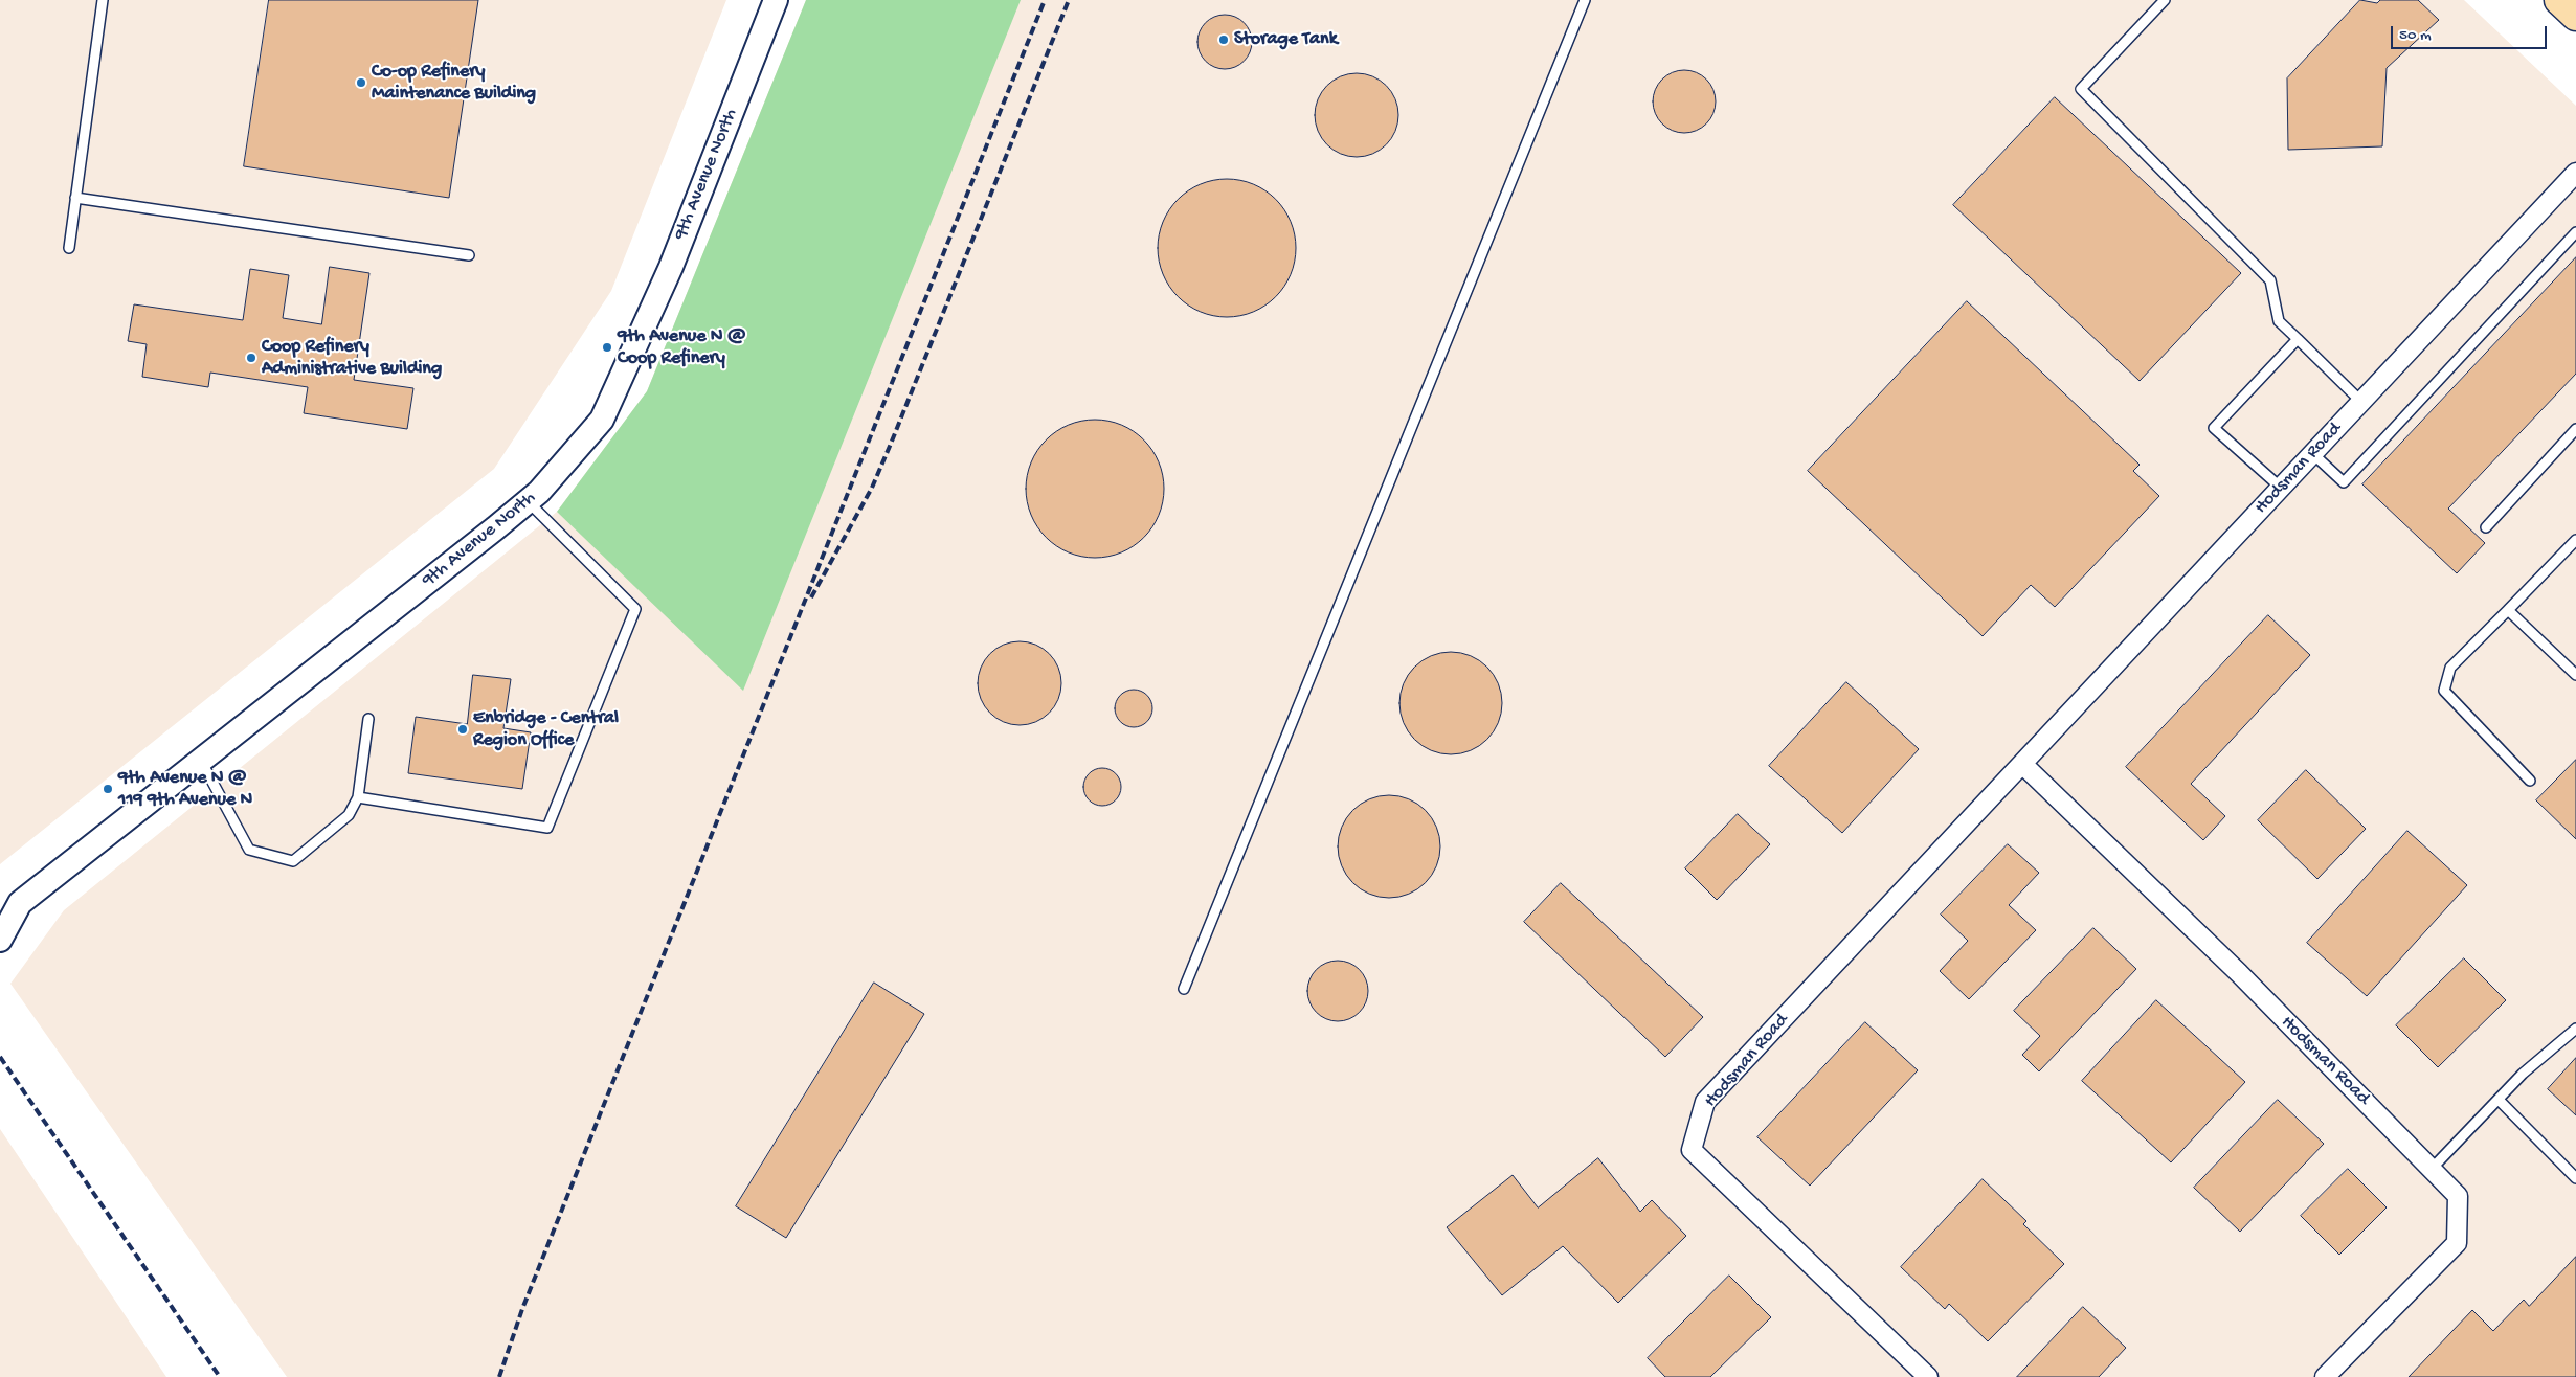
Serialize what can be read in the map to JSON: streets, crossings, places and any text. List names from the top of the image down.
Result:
{
  "streets": {
    "street": ["9th Avenue North", "Hodsman Road"]
  },
  "places": [
    "Storage Tank",
    "Co-op Refinery Maintenance Building",
    "9th Avenue N @ Coop Refinery",
    "Coop Refinery Administrative Building",
    "Enbridge - Central Region Office",
    "9th Avenue N @ 119 9th Avenue N"
  ],
  "scale_bar": "50 m"
}
